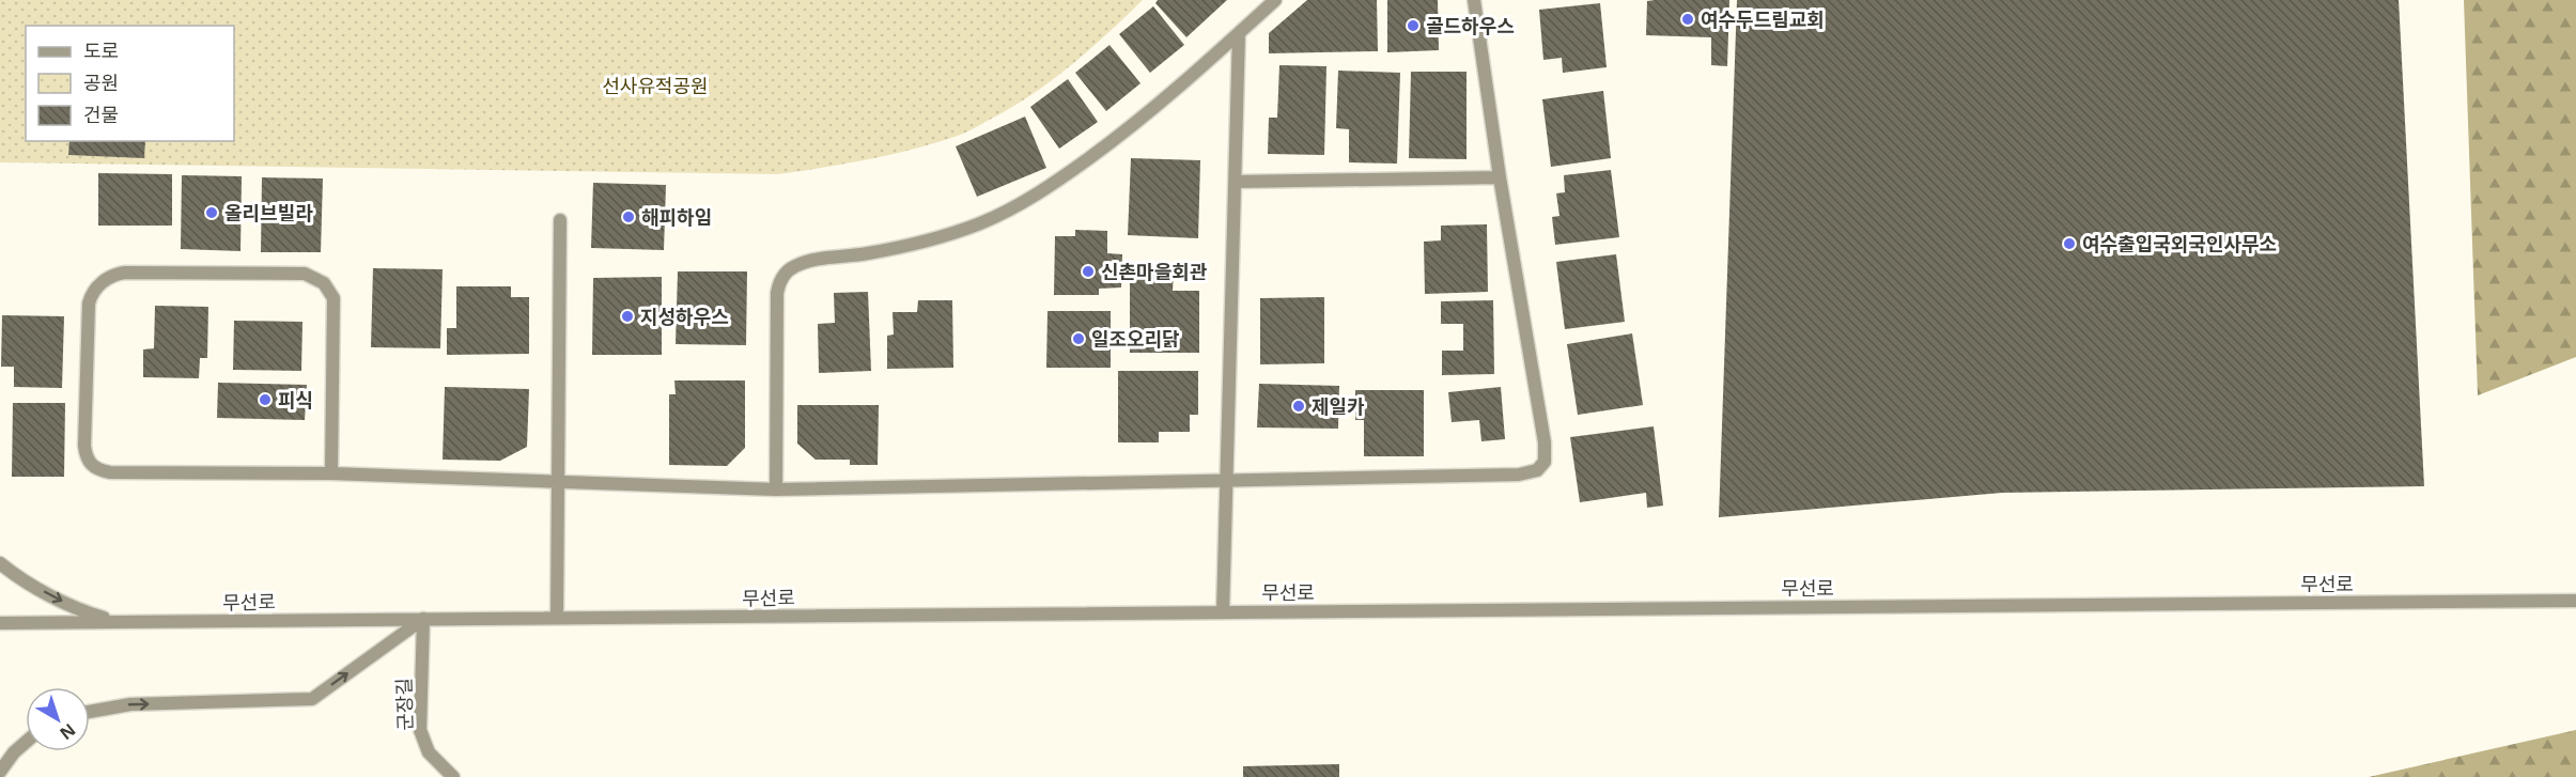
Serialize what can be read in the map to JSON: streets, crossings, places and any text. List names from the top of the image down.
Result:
{
  "streets": {
    "street": ["무선로", "군장길"]
  },
  "crossings": [
    ["무선로", "군장길"]
  ],
  "parks": ["선사유적공원"],
  "places": [
    "여수두드림교회",
    "골드하우스",
    "올리브빌라",
    "해피하임",
    "여수출입국외국인사무소",
    "신촌마을회관",
    "지성하우스",
    "일조오리닭",
    "피식",
    "제일카"
  ],
  "legend": ["도로", "공원", "건물"],
  "north": "bottom right"
}
